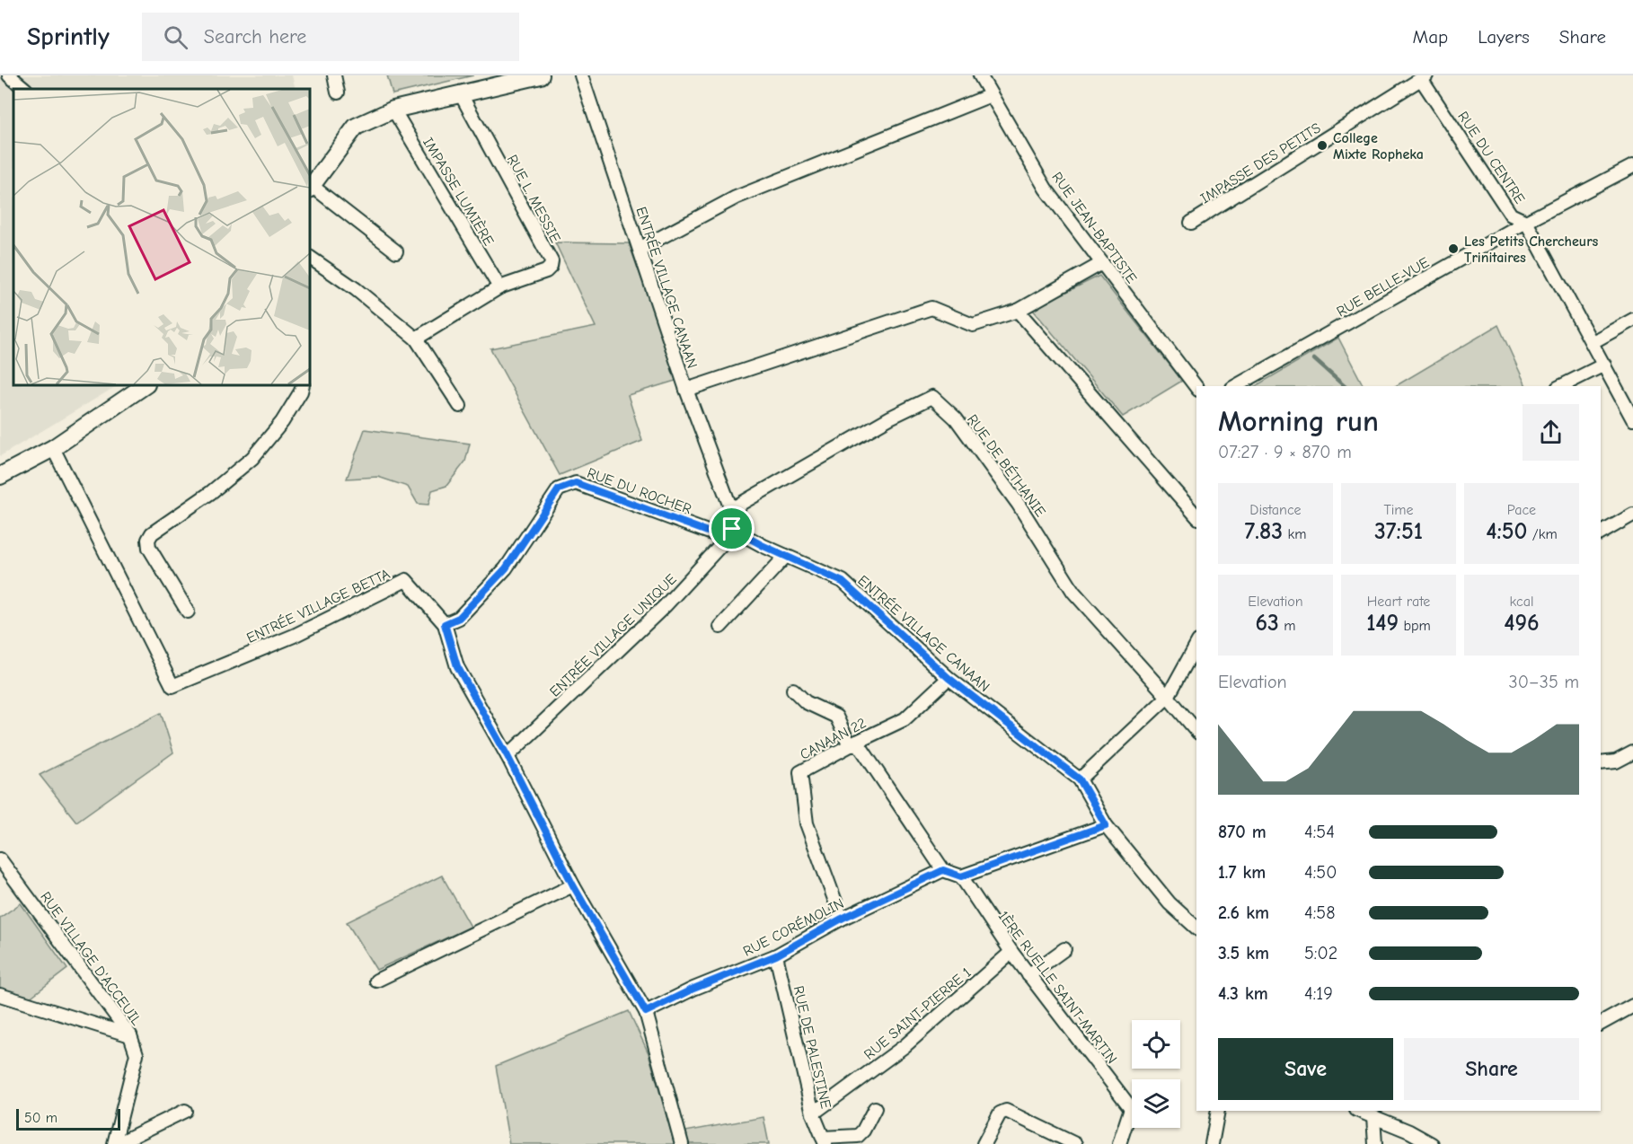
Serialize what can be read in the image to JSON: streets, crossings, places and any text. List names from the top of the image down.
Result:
{
  "streets": {
    "street": [
      "RUE DU CENTRE",
      "IMPASSE DES PETITS",
      "IMPASSE LUMIÈRE",
      "RUE L. MESSIE",
      "RUE JEAN-BAPTISTE",
      "RUE BELLE-VUE",
      "ENTRÉE VILLAGE CANAAN",
      "RUE DE BÉTHANIE",
      "RUE DU ROCHER",
      "ENTRÉE VILLAGE BETTA",
      "ENTRÉE VILLAGE UNIQUE",
      "CANAAN 22",
      "RUE CORÉMOLIN",
      "RUE VILLAGE D'ACCEUIL",
      "1ÈRE RUELLE SAINT-MARTIN",
      "RUE SAINT-PIERRE 1",
      "RUE DE PALESTINE"
    ]
  },
  "crossings": [
    ["RUE DU CENTRE", "IMPASSE DES PETITS"],
    ["RUE DU CENTRE", "RUE BELLE-VUE"],
    ["IMPASSE LUMIÈRE", "RUE L. MESSIE"],
    ["ENTRÉE VILLAGE CANAAN", "RUE DE BÉTHANIE"],
    ["ENTRÉE VILLAGE CANAAN", "RUE DU ROCHER"],
    ["ENTRÉE VILLAGE CANAAN", "ENTRÉE VILLAGE UNIQUE"],
    ["ENTRÉE VILLAGE CANAAN", "CANAAN 22"],
    ["RUE DU ROCHER", "ENTRÉE VILLAGE BETTA"],
    ["RUE DU ROCHER", "ENTRÉE VILLAGE UNIQUE"],
    ["ENTRÉE VILLAGE BETTA", "ENTRÉE VILLAGE UNIQUE"],
    ["ENTRÉE VILLAGE BETTA", "RUE CORÉMOLIN"],
    ["CANAAN 22", "RUE CORÉMOLIN"],
    ["RUE CORÉMOLIN", "RUE DE PALESTINE"],
    ["1ÈRE RUELLE SAINT-MARTIN", "RUE SAINT-PIERRE 1"],
    ["RUE SAINT-PIERRE 1", "RUE DE PALESTINE"]
  ],
  "places": ["College Mixte Ropheka", "Les Petits Chercheurs Trinitaires"],
  "scale_bar": "50 m",
  "page": {
    "header": "Sprintly",
    "search": "Search here",
    "nav": ["Map", "Layers", "Share"],
    "heading": ["Morning run", "07:27 · 9 × 870 m"],
    "stats": [
      ["Distance", "7.83 km"],
      ["Time", "37:51"],
      ["Pace", "4:50 /km"],
      ["Elevation", "63 m"],
      ["Heart rate", "149 bpm"],
      ["kcal", "496"]
    ],
    "chart": ["Elevation", "30–35 m"],
    "list": [
      {
        "name": "870 m",
        "note": "4:54"
      },
      {
        "name": "1.7 km",
        "note": "4:50"
      },
      {
        "name": "2.6 km",
        "note": "4:58"
      },
      {
        "name": "3.5 km",
        "note": "5:02"
      },
      {
        "name": "4.3 km",
        "note": "4:19"
      }
    ],
    "buttons": ["Save", "Share"],
    "scale": "50 m"
  }
}
